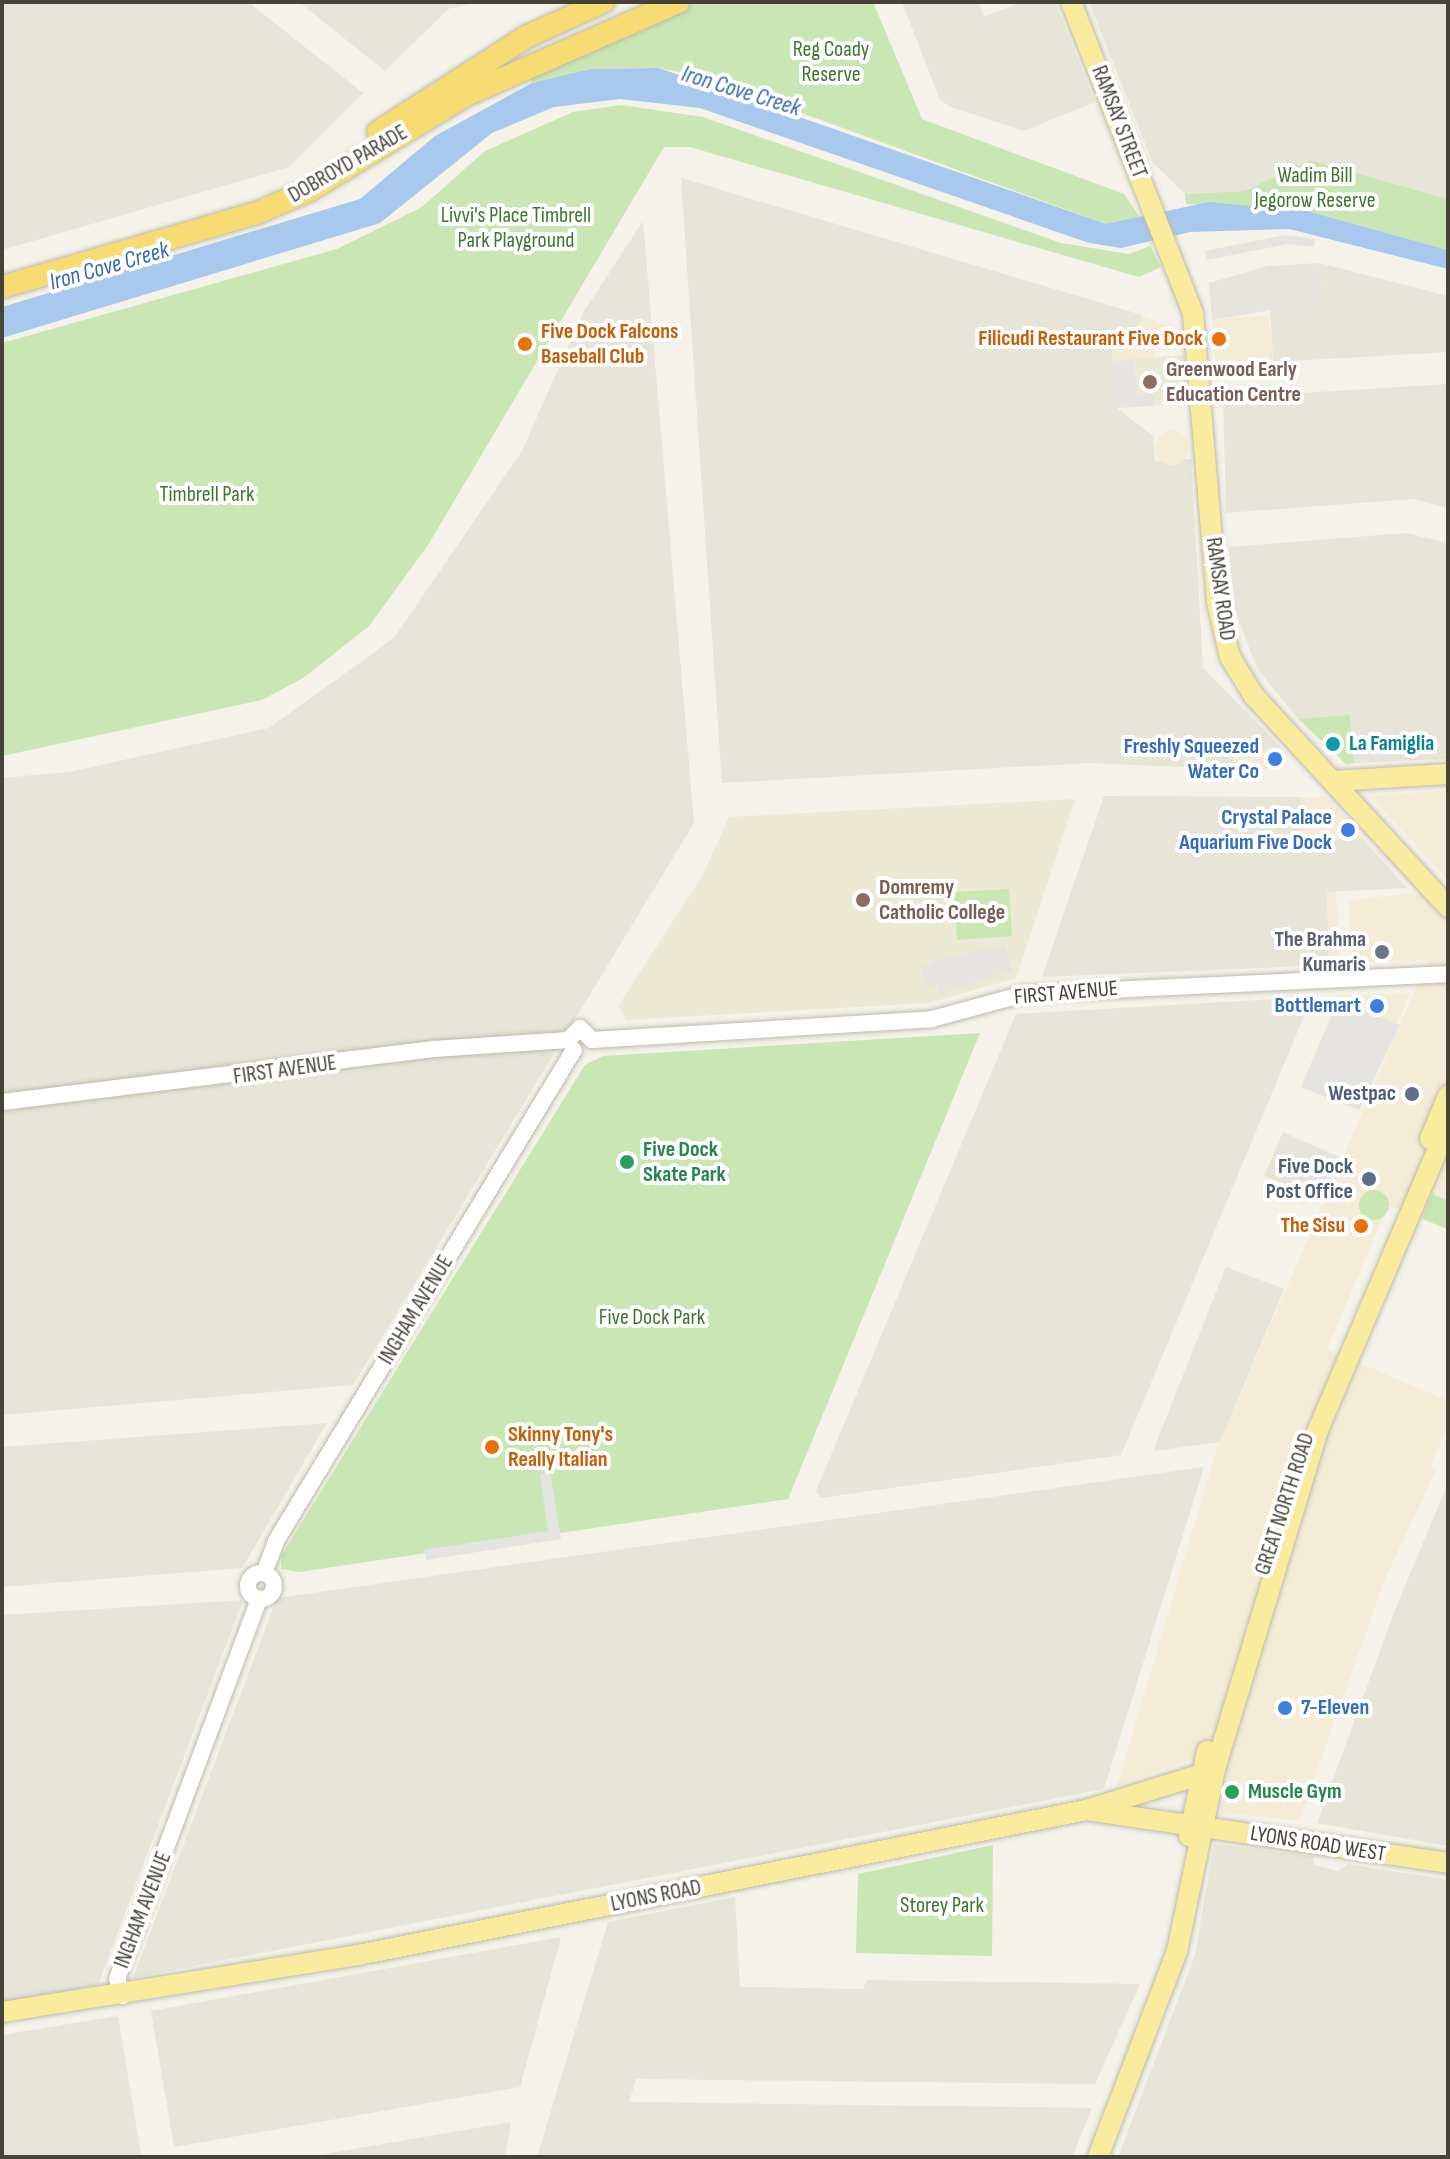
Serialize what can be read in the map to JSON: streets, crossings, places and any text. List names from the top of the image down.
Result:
{
  "streets": {
    "highway": ["DOBROYD PARADE"],
    "main road": [
      "RAMSAY STREET",
      "RAMSAY ROAD",
      "GREAT NORTH ROAD",
      "LYONS ROAD WEST",
      "LYONS ROAD"
    ],
    "street": ["FIRST AVENUE", "INGHAM AVENUE"]
  },
  "crossings": [
    ["RAMSAY STREET", "RAMSAY ROAD"],
    ["FIRST AVENUE", "INGHAM AVENUE"],
    ["INGHAM AVENUE", "LYONS ROAD"],
    ["GREAT NORTH ROAD", "LYONS ROAD WEST"],
    ["GREAT NORTH ROAD", "LYONS ROAD"],
    ["LYONS ROAD WEST", "LYONS ROAD"]
  ],
  "water": ["Iron Cove Creek"],
  "parks": [
    "Reg Coady Reserve",
    "Wadim Bill Jegorow Reserve",
    "Livvi's Place Timbrell Park Playground",
    "Timbrell Park",
    "Five Dock Park",
    "Storey Park"
  ],
  "places": [
    "Filicudi Restaurant Five Dock",
    "Five Dock Falcons Baseball Club",
    "Greenwood Early Education Centre",
    "La Famiglia",
    "Freshly Squeezed Water Co",
    "Crystal Palace Aquarium Five Dock",
    "Domremy Catholic College",
    "The Brahma Kumaris",
    "Bottlemart",
    "Westpac",
    "Five Dock Skate Park",
    "Five Dock Post Office",
    "The Sisu",
    "Skinny Tony's Really Italian",
    "7-Eleven",
    "Muscle Gym"
  ]
}
